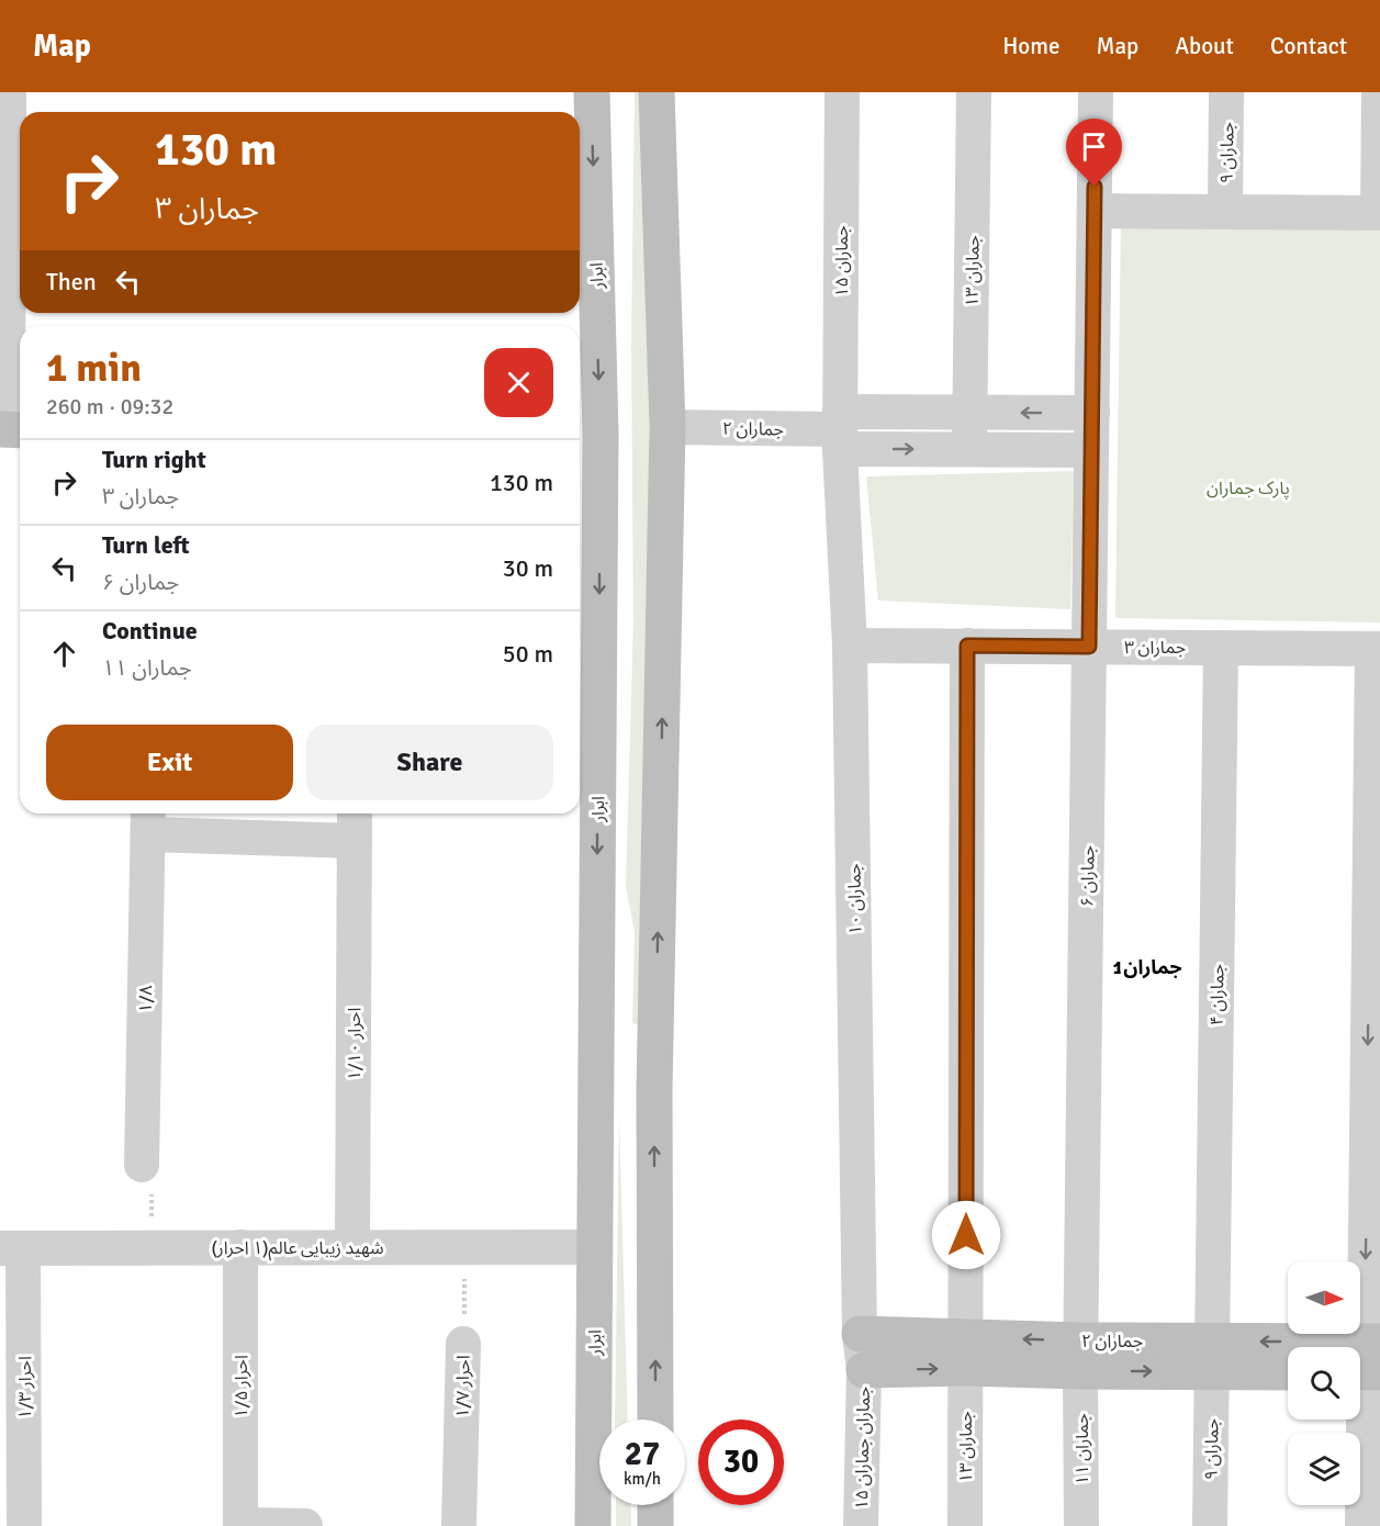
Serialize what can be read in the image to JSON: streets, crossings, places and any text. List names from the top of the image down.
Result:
{
  "streets": {
    "street": [
      "جماران ۹",
      "جماران ۱۵",
      "جماران ۱۳",
      "ابرار",
      "جماران ۲",
      "جماران ۳",
      "جماران ۶",
      "جماران ۱۰",
      "جماران ۴",
      "۱/۸",
      "۱/۱۰ احرار",
      "شهید زیبایی عالم(۱ احرار)",
      "۱/۵ احرار",
      "۱/۷ احرار",
      "۱/۳ احرار",
      "جماران جماران ۱۵",
      "جماران ۱۱"
    ]
  },
  "crossings": [
    ["جماران ۹", "جماران ۲"],
    ["جماران ۹", "جماران ۴"],
    ["جماران ۱۵", "جماران ۲"],
    ["جماران ۱۵", "جماران ۱۰"],
    ["جماران ۱۳", "جماران ۲"],
    ["جماران ۱۳", "جماران ۳"],
    ["ابرار", "شهید زیبایی عالم(۱ احرار)"],
    ["جماران ۲", "جماران ۶"],
    ["جماران ۲", "جماران ۱۰"],
    ["جماران ۲", "جماران ۴"],
    ["جماران ۲", "جماران جماران ۱۵"],
    ["جماران ۲", "جماران ۱۱"],
    ["جماران ۳", "جماران ۶"],
    ["جماران ۳", "جماران ۱۰"],
    ["جماران ۳", "جماران ۴"],
    ["جماران ۶", "جماران ۱۱"],
    ["جماران ۱۰", "جماران جماران ۱۵"],
    ["۱/۱۰ احرار", "شهید زیبایی عالم(۱ احرار)"],
    ["شهید زیبایی عالم(۱ احرار)", "۱/۵ احرار"],
    ["شهید زیبایی عالم(۱ احرار)", "۱/۷ احرار"],
    ["شهید زیبایی عالم(۱ احرار)", "۱/۳ احرار"]
  ],
  "districts": ["جماران1"],
  "parks": ["پارک جماران"],
  "north": "right",
  "page": {
    "header": "Map",
    "nav": [
      "Home",
      "Map",
      "About",
      "Contact"
    ],
    "turn": ["130 m", "جماران ۳"],
    "then": "Then",
    "heading": ["1 min", "260 m · 09:32"],
    "list": [
      {
        "name": "Turn right",
        "note": "جماران ۳",
        "value": "130 m"
      },
      {
        "name": "Turn left",
        "note": "جماران ۶",
        "value": "30 m"
      },
      {
        "name": "Continue",
        "note": "جماران ۱۱",
        "value": "50 m"
      }
    ],
    "buttons": ["Exit", "Share"],
    "speed": "27 km/h",
    "limit": "30"
  }
}
